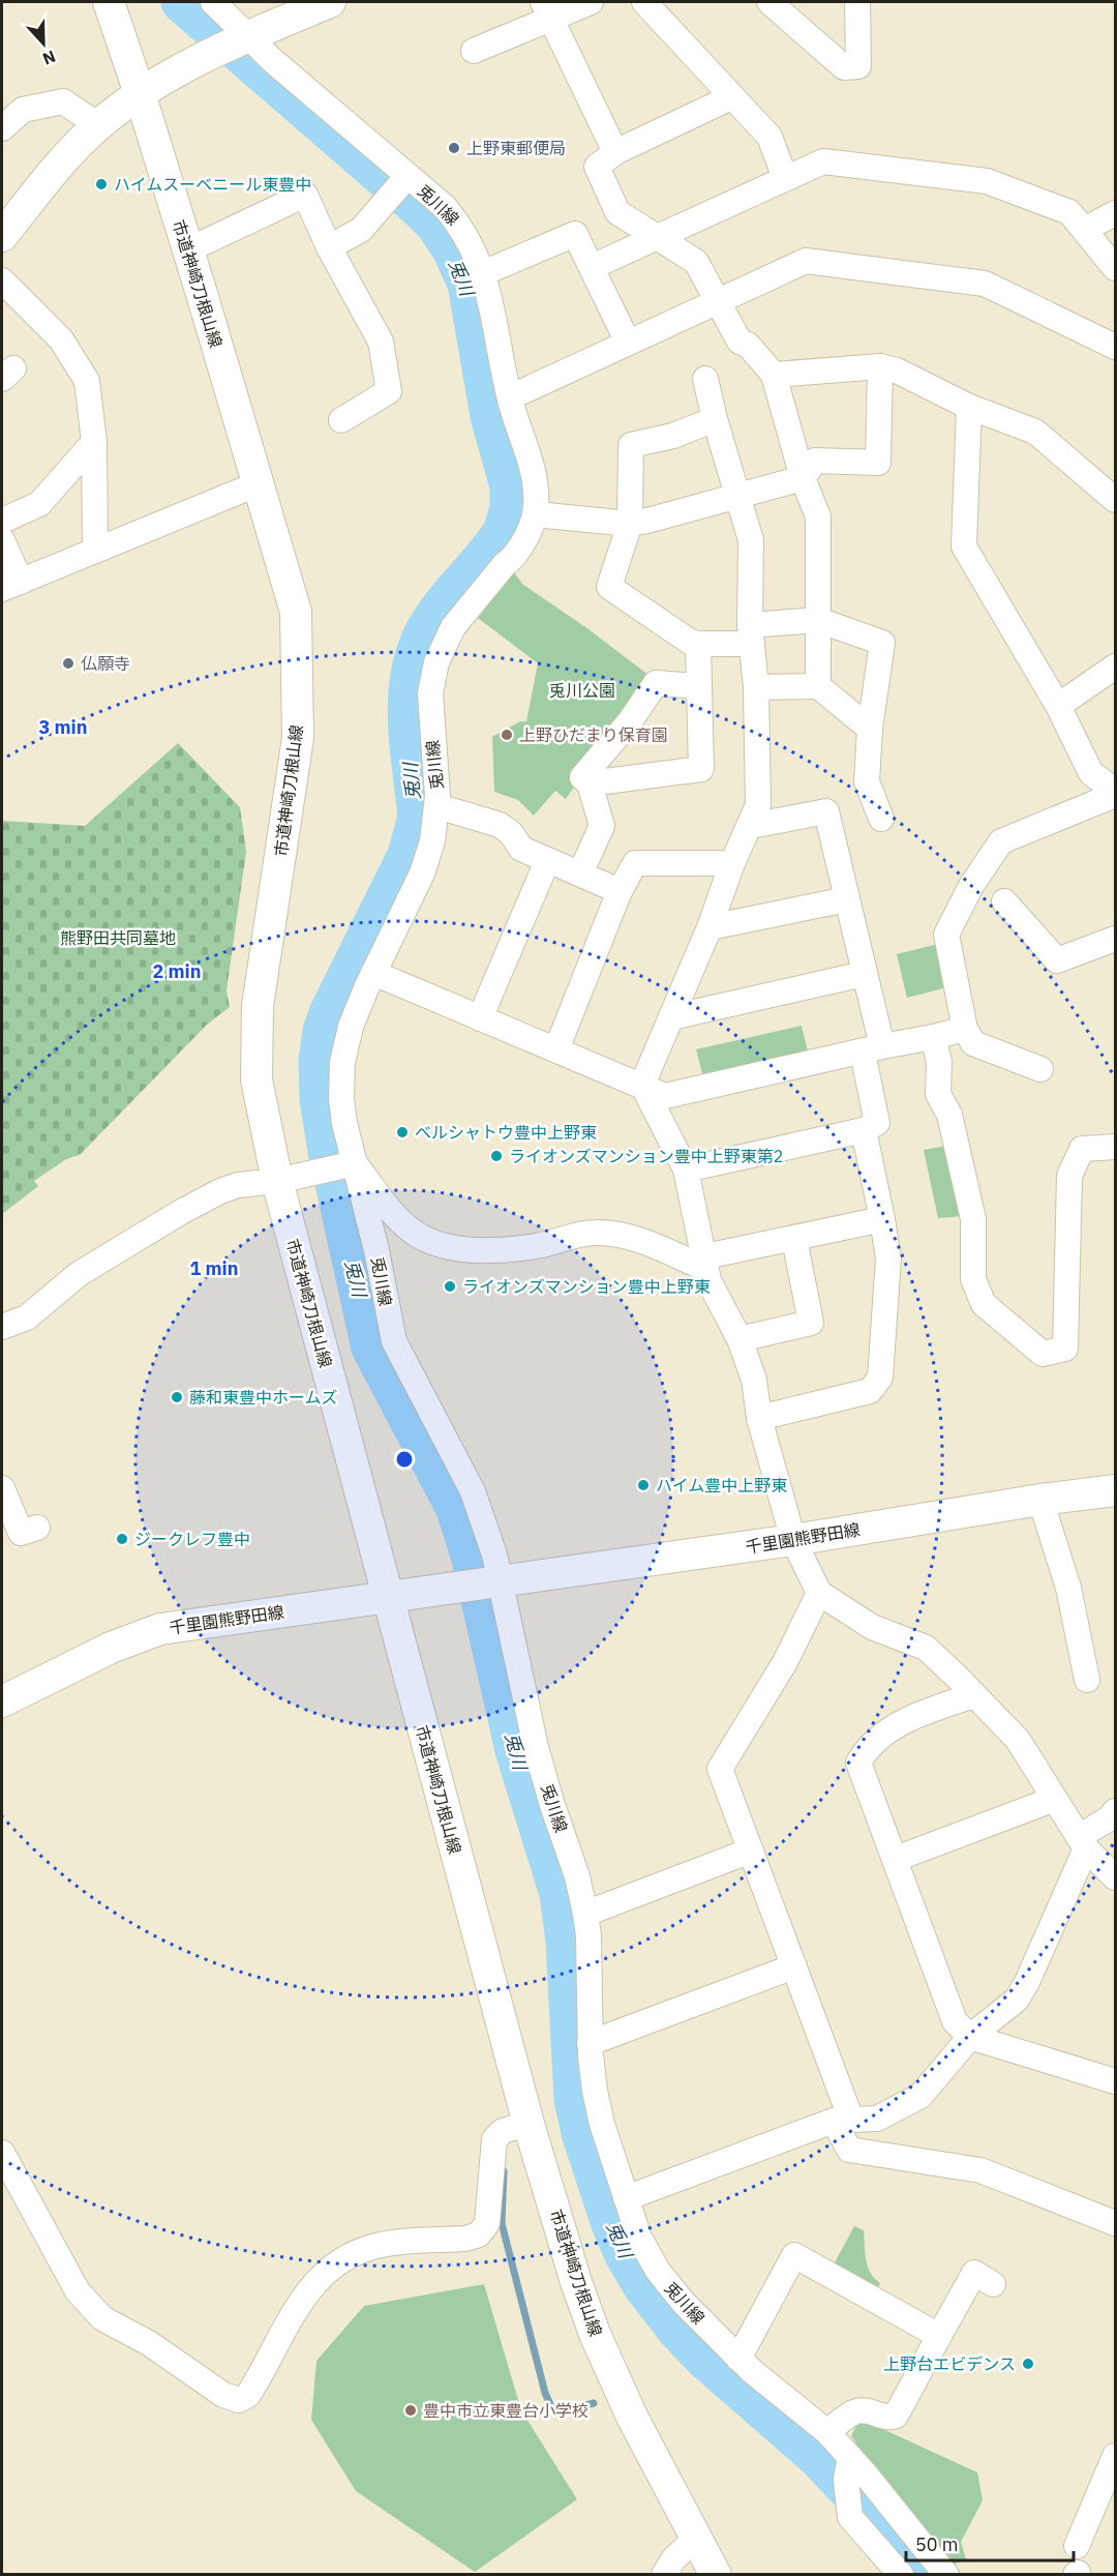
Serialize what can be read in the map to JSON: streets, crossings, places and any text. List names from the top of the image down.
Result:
{
  "streets": {
    "street": ["兎川線", "市道神崎刀根山線", "千里園熊野田線"]
  },
  "crossings": [
    ["兎川線", "千里園熊野田線"],
    ["市道神崎刀根山線", "千里園熊野田線"]
  ],
  "water": ["兎川"],
  "parks": ["兎川公園", "熊野田共同墓地"],
  "places": [
    "上野東郵便局",
    "ハイムスーベニール東豊中",
    "仏願寺",
    "上野ひだまり保育園",
    "ベルシャトウ豊中上野東",
    "ライオンズマンション豊中上野東第2",
    "ライオンズマンション豊中上野東",
    "藤和東豊中ホームズ",
    "ハイム豊中上野東",
    "ジークレフ豊中",
    "上野台エビデンス",
    "豊中市立東豊台小学校"
  ],
  "scale_bar": "50 m",
  "north": "bottom",
  "rings": ["3 min", "2 min", "1 min"]
}
